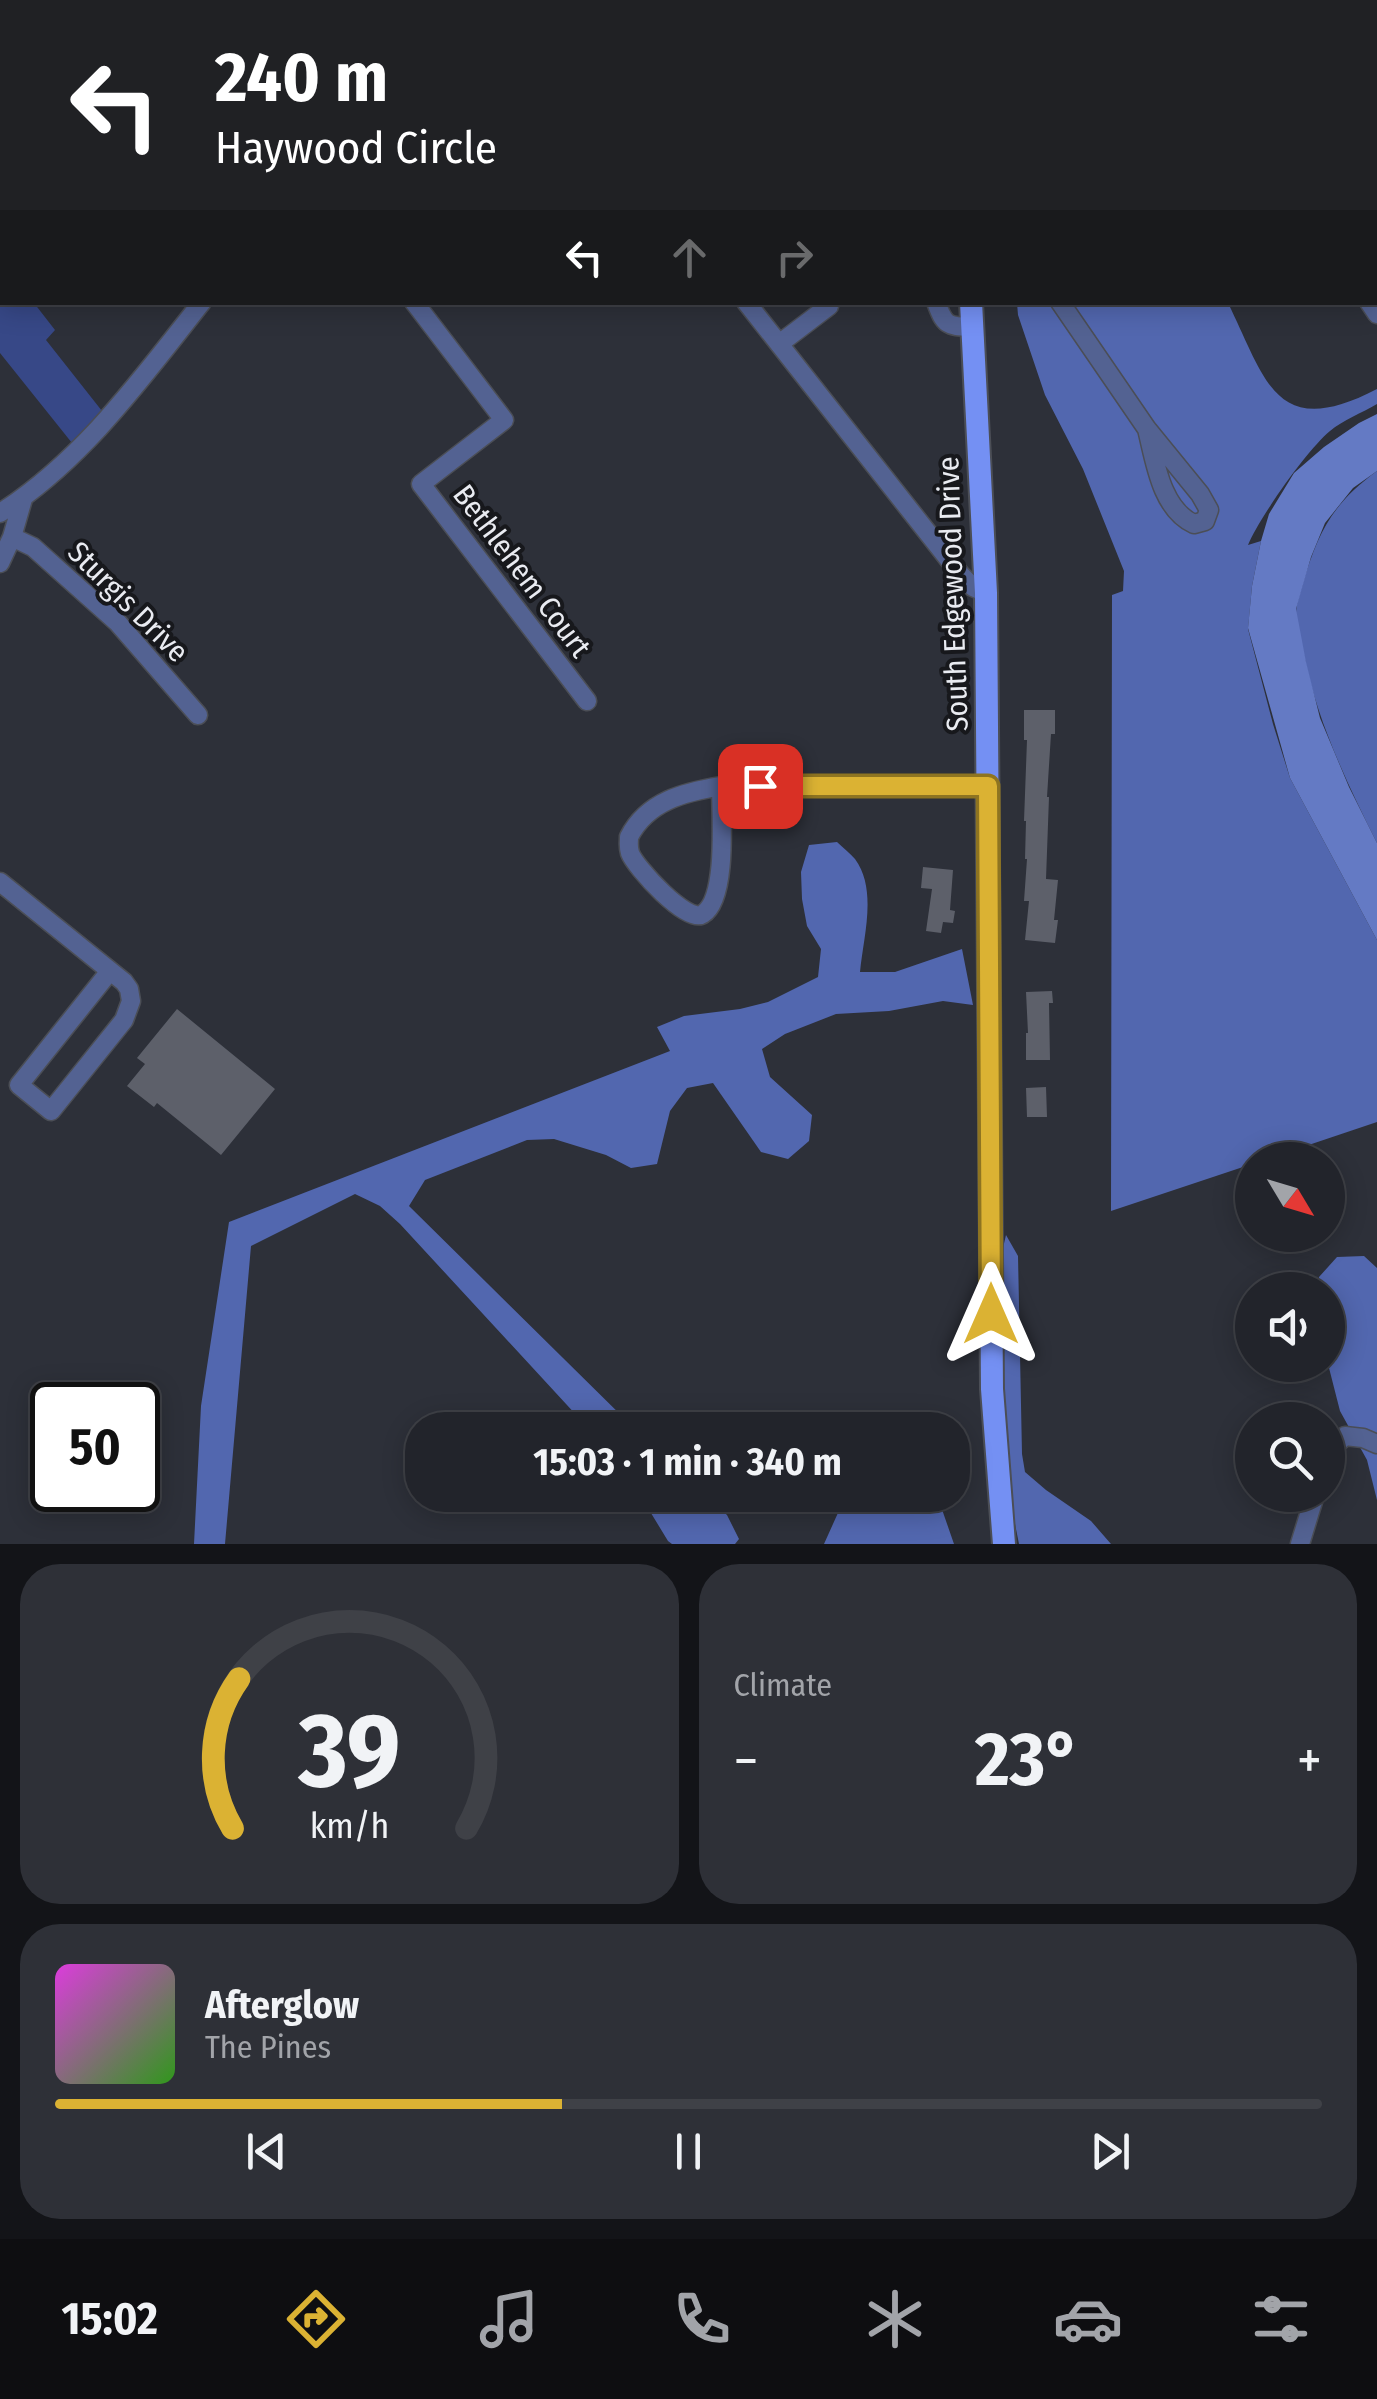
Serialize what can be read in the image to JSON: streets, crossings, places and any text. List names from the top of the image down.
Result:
{
  "streets": {
    "main road": ["South Edgewood Drive"],
    "street": ["Bethlehem Court", "Sturgis Drive"]
  },
  "north": "bottom right",
  "page": {
    "turn": ["240 m", "Haywood Circle"],
    "limit": "50",
    "trip": "15:03 · 1 min · 340 m",
    "tile": "Climate",
    "heat": ["−", "23°", "+"],
    "song": ["Afterglow", "The Pines"],
    "tabs": "15:02",
    "gauge": ["39", "km/h"]
  }
}
